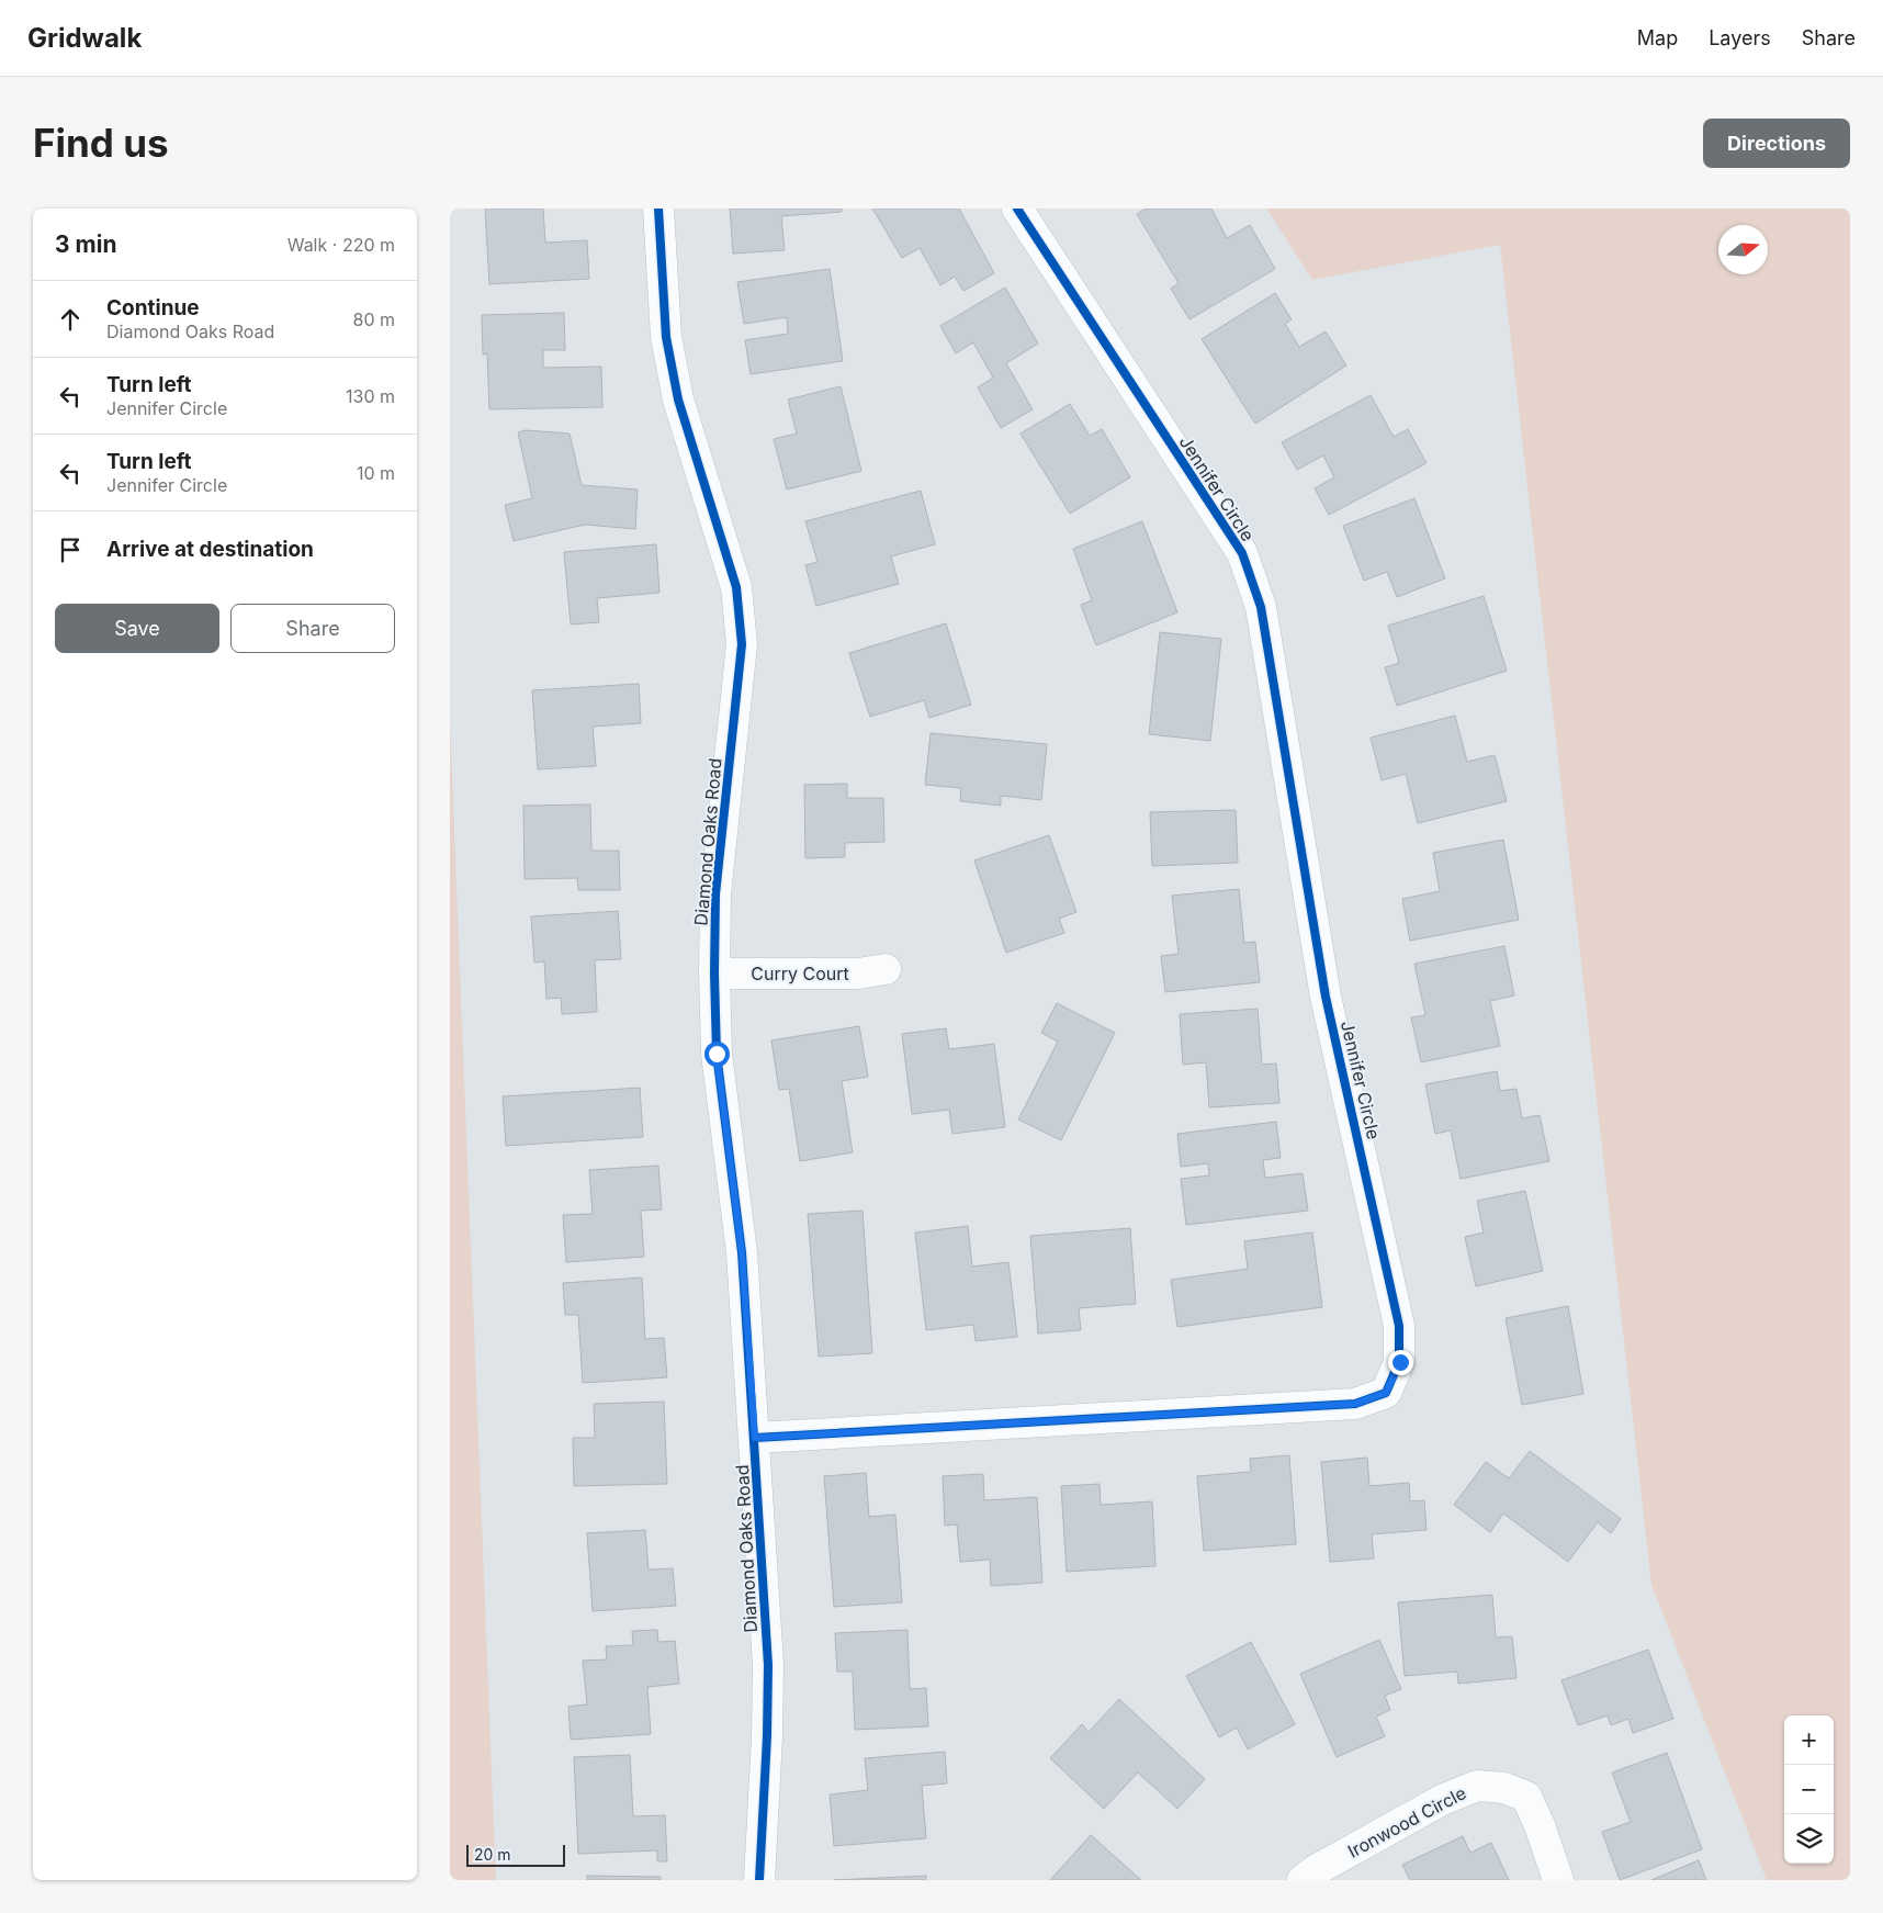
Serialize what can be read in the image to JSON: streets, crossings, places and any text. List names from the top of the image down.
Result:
{
  "streets": {
    "street": [
      "Jennifer Circle",
      "Diamond Oaks Road",
      "Curry Court",
      "Ironwood Circle"
    ]
  },
  "crossings": [
    ["Jennifer Circle", "Diamond Oaks Road"],
    ["Diamond Oaks Road", "Curry Court"]
  ],
  "scale_bar": "20 m",
  "north": "right",
  "page": {
    "header": "Gridwalk",
    "nav": ["Map", "Layers", "Share"],
    "buttons": [
      "Directions",
      ["Save", "Share"]
    ],
    "title": "Find us",
    "heading": ["3 min", "Walk · 220 m"],
    "list": [
      ["Continue", "Diamond Oaks Road", "80 m"],
      ["Turn left", "Jennifer Circle", "130 m"],
      ["Turn left", "Jennifer Circle", "10 m"],
      "Arrive at destination"
    ],
    "map_buttons": ["+", "−"],
    "scale": "20 m"
  }
}
